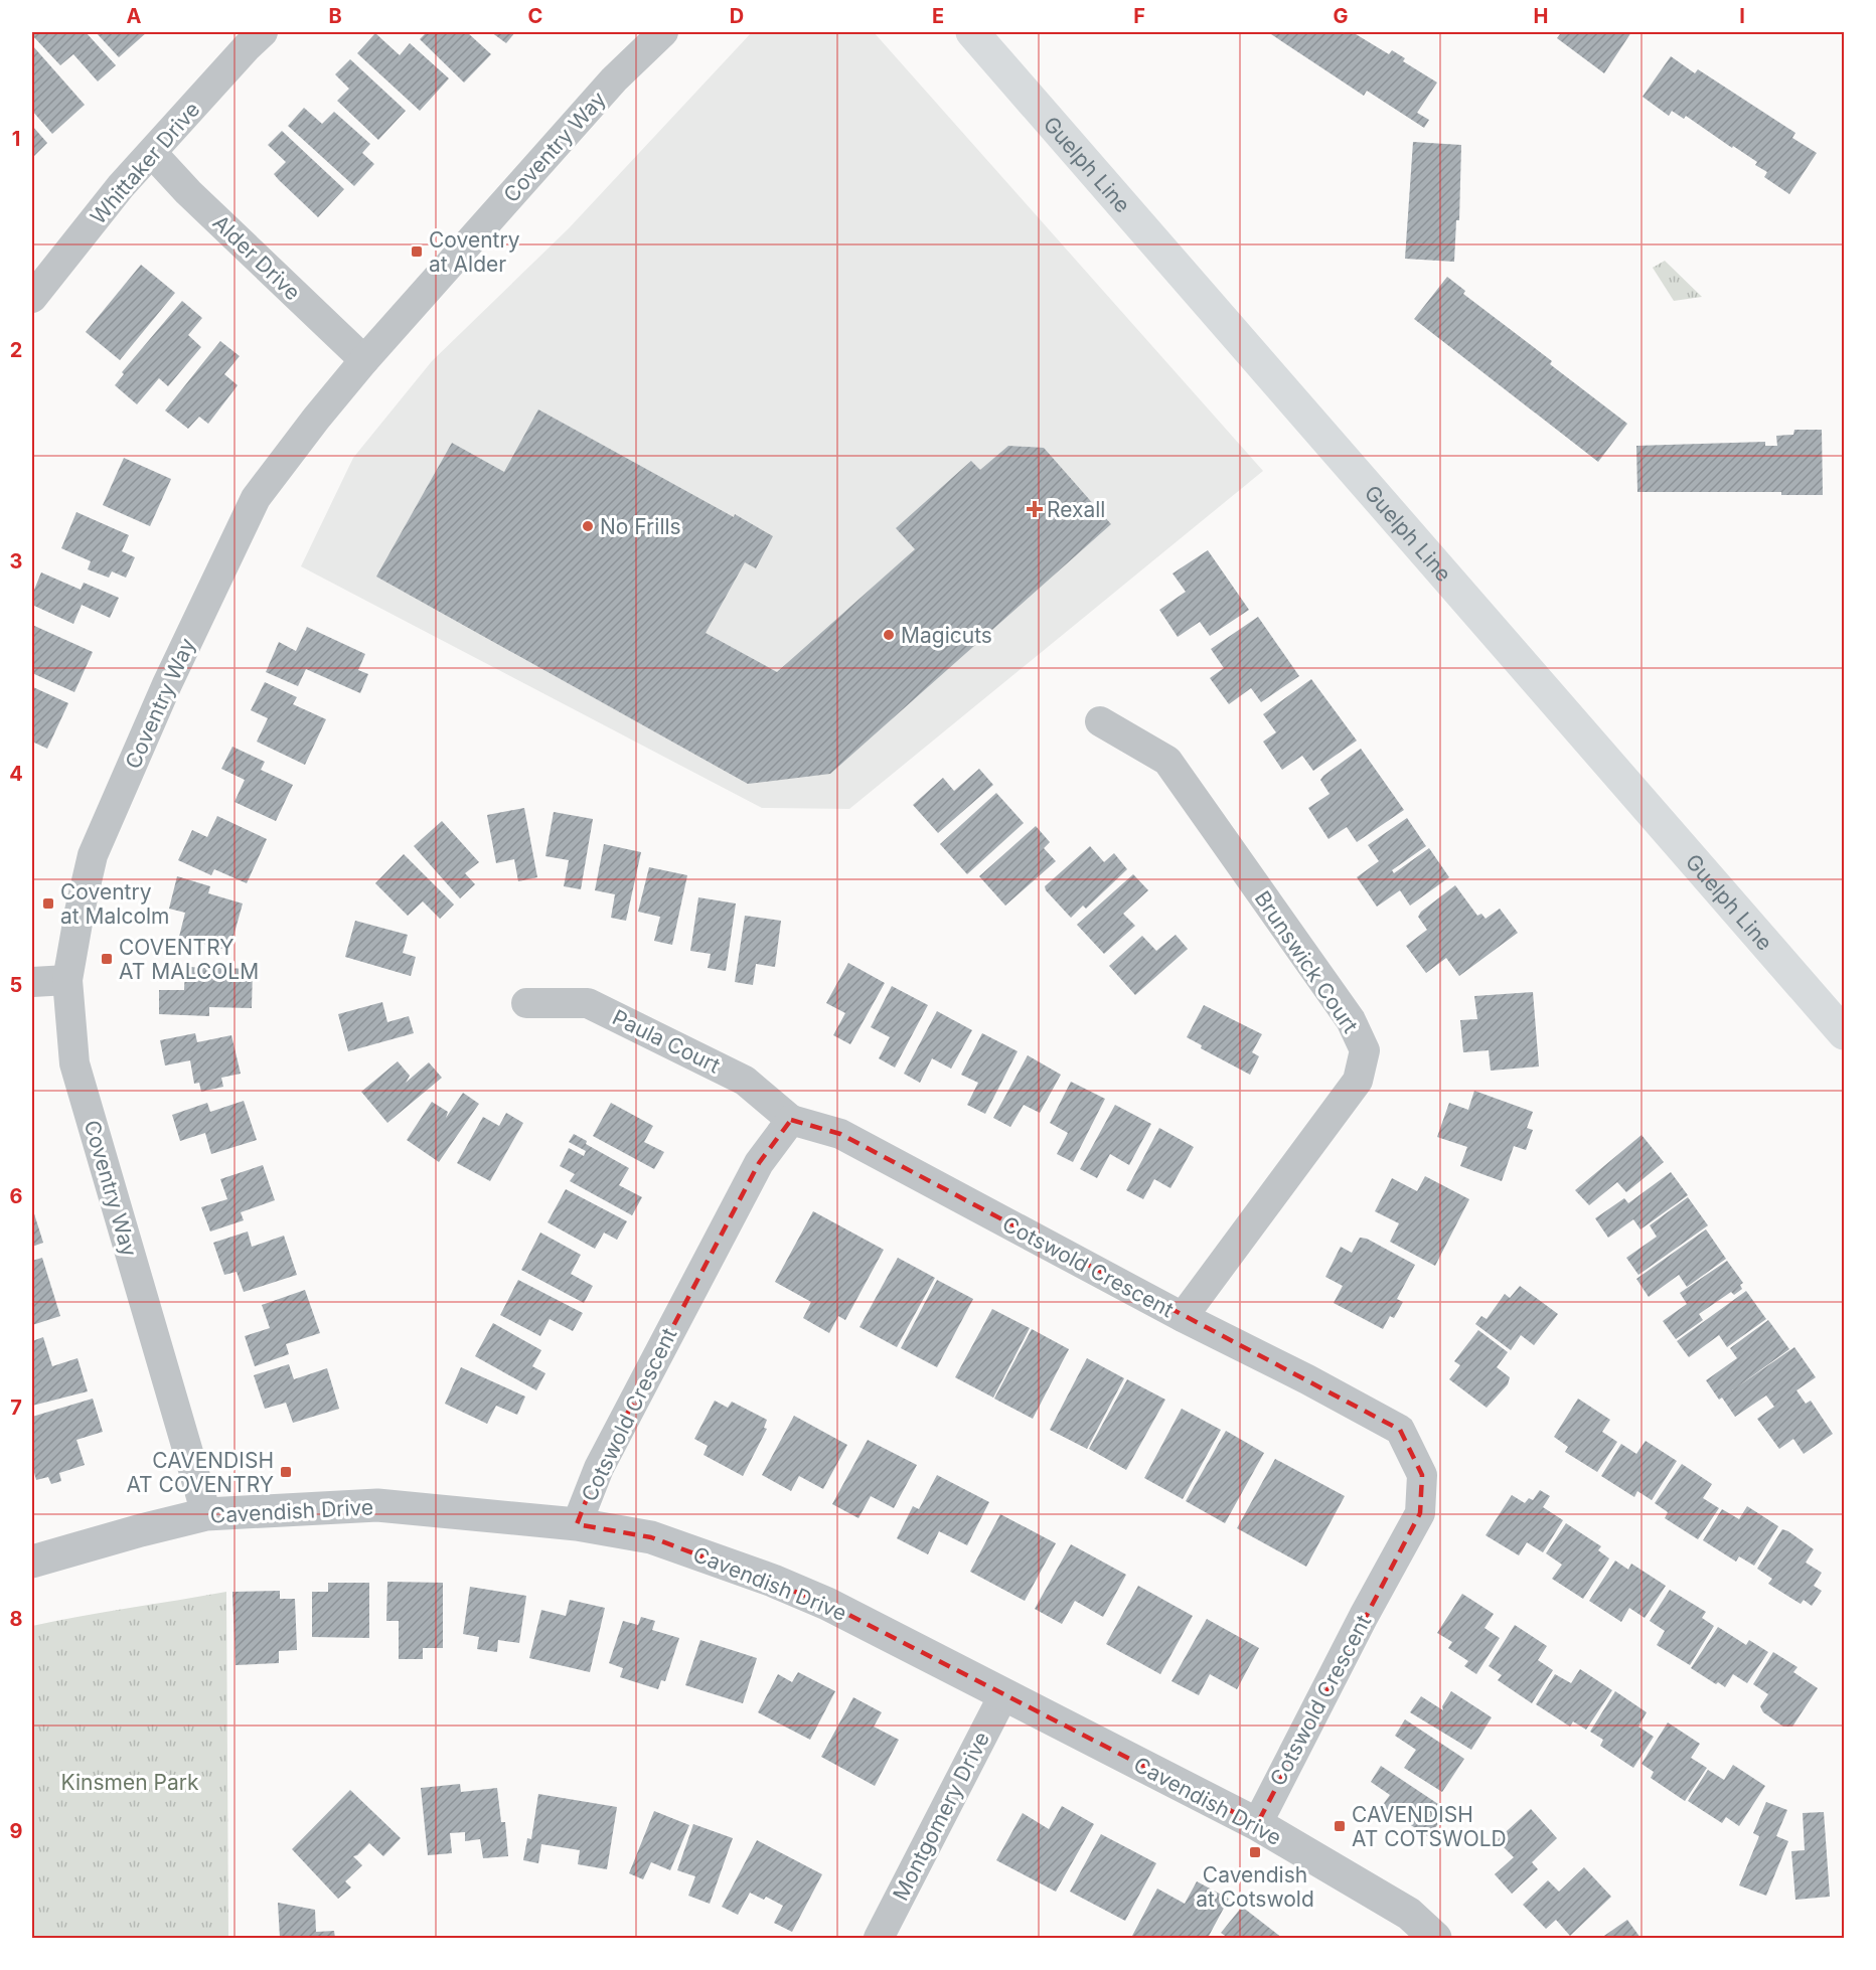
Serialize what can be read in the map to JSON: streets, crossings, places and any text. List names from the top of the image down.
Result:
{
  "streets": {
    "main road": ["Guelph Line"],
    "street": [
      "Coventry Way",
      "Whittaker Drive",
      "Alder Drive",
      "Brunswick Court",
      "Paula Court",
      "Cotswold Crescent",
      "Cavendish Drive",
      "Montgomery Drive"
    ]
  },
  "crossings": [
    ["Coventry Way", "Alder Drive"],
    ["Coventry Way", "Cavendish Drive"],
    ["Whittaker Drive", "Alder Drive"],
    ["Brunswick Court", "Cotswold Crescent"],
    ["Paula Court", "Cotswold Crescent"],
    ["Cotswold Crescent", "Cavendish Drive"],
    ["Cavendish Drive", "Montgomery Drive"]
  ],
  "parks": ["Kinsmen Park"],
  "places": {
    "transit": [
      "Coventry at Alder",
      "Coventry at Malcolm",
      "COVENTRY AT MALCOLM",
      "CAVENDISH AT COVENTRY",
      "CAVENDISH AT COTSWOLD",
      "Cavendish at Cotswold"
    ],
    "health": ["Rexall"],
    "other": ["No Frills", "Magicuts"]
  },
  "grid": {
    "columns": [
      "A",
      "B",
      "C",
      "D",
      "E",
      "F",
      "G",
      "H",
      "I"
    ],
    "rows": [
      "1",
      "2",
      "3",
      "4",
      "5",
      "6",
      "7",
      "8",
      "9"
    ]
  }
}
